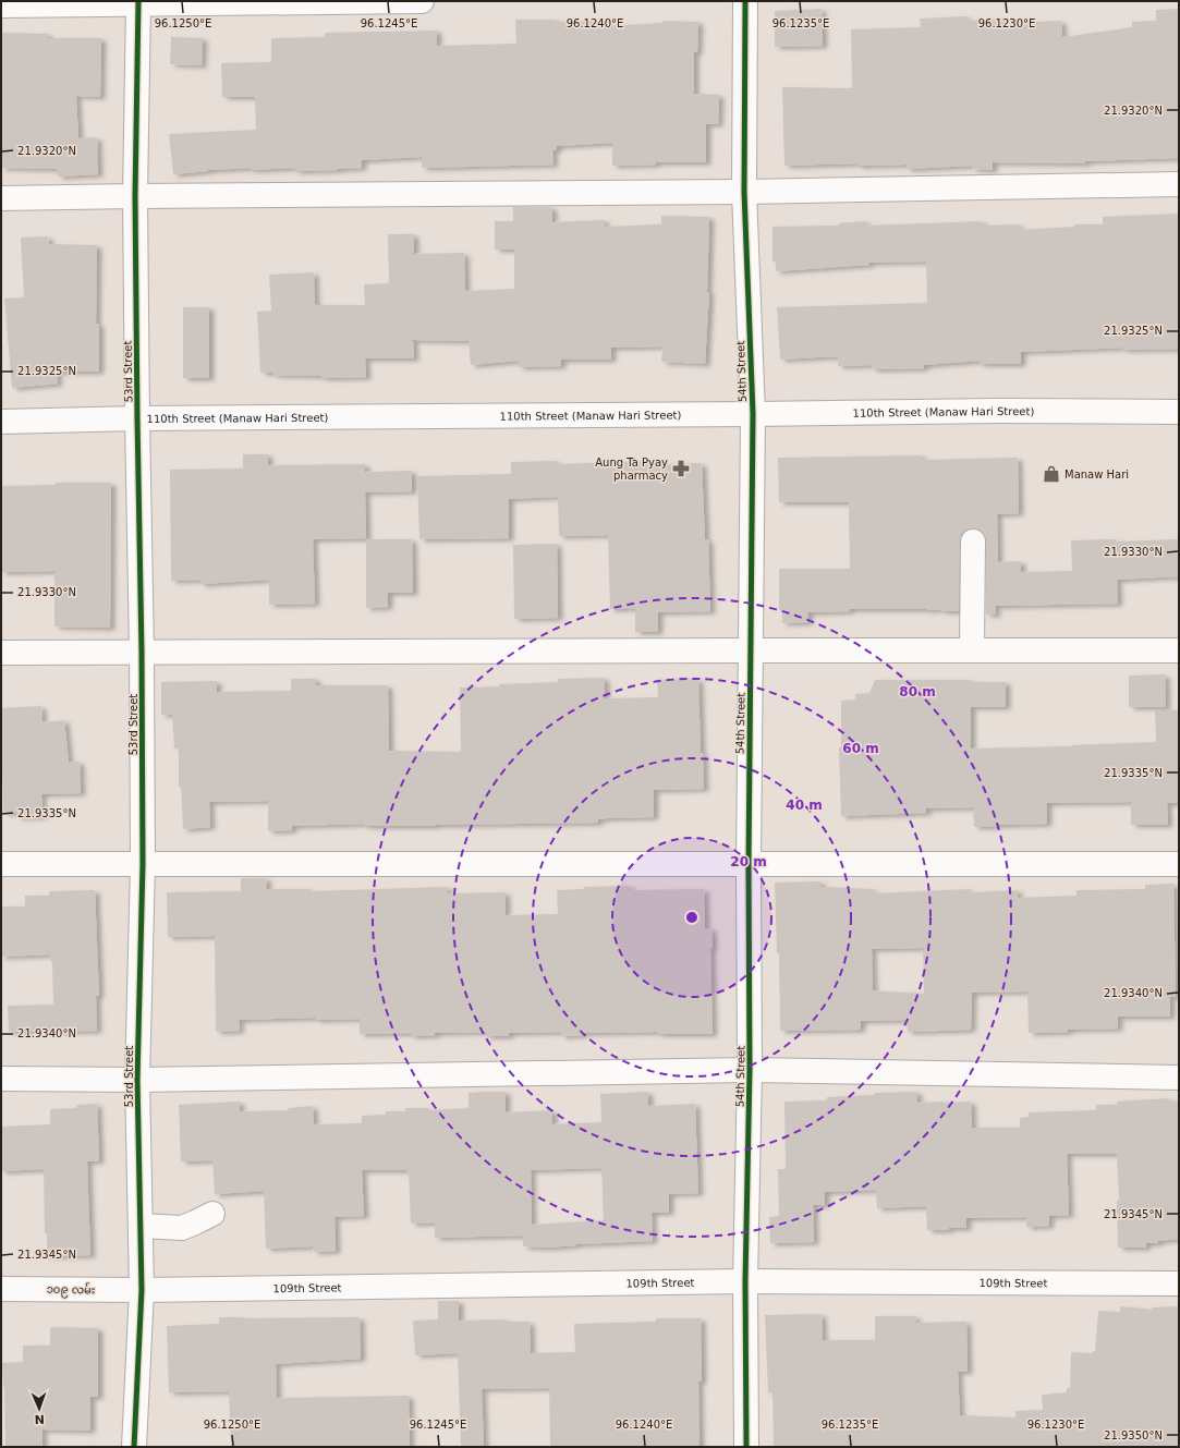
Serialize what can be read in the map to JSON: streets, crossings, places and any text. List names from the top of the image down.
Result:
{
  "streets": {
    "street": [
      "53rd Street",
      "54th Street",
      "110th Street (Manaw Hari Street)",
      "109th Street",
      "၁၀၉ လမ်း"
    ]
  },
  "crossings": [
    ["53rd Street", "110th Street (Manaw Hari Street)"],
    ["53rd Street", "109th Street"],
    ["53rd Street", "၁၀၉ လမ်း"],
    ["54th Street", "110th Street (Manaw Hari Street)"],
    ["54th Street", "109th Street"],
    ["109th Street", "၁၀၉ လမ်း"]
  ],
  "places": {
    "pharmacy": ["Aung Ta Pyay pharmacy"],
    "shop": ["Manaw Hari"]
  },
  "north": "bottom",
  "coordinates": [
    "96.1250°E",
    "96.1245°E",
    "96.1240°E",
    "96.1235°E",
    "96.1230°E",
    "21.9320°N",
    "21.9325°N",
    "21.9330°N",
    "21.9335°N",
    "21.9340°N",
    "21.9345°N",
    "21.9350°N"
  ],
  "rings": [
    "80 m",
    "60 m",
    "40 m",
    "20 m"
  ]
}
